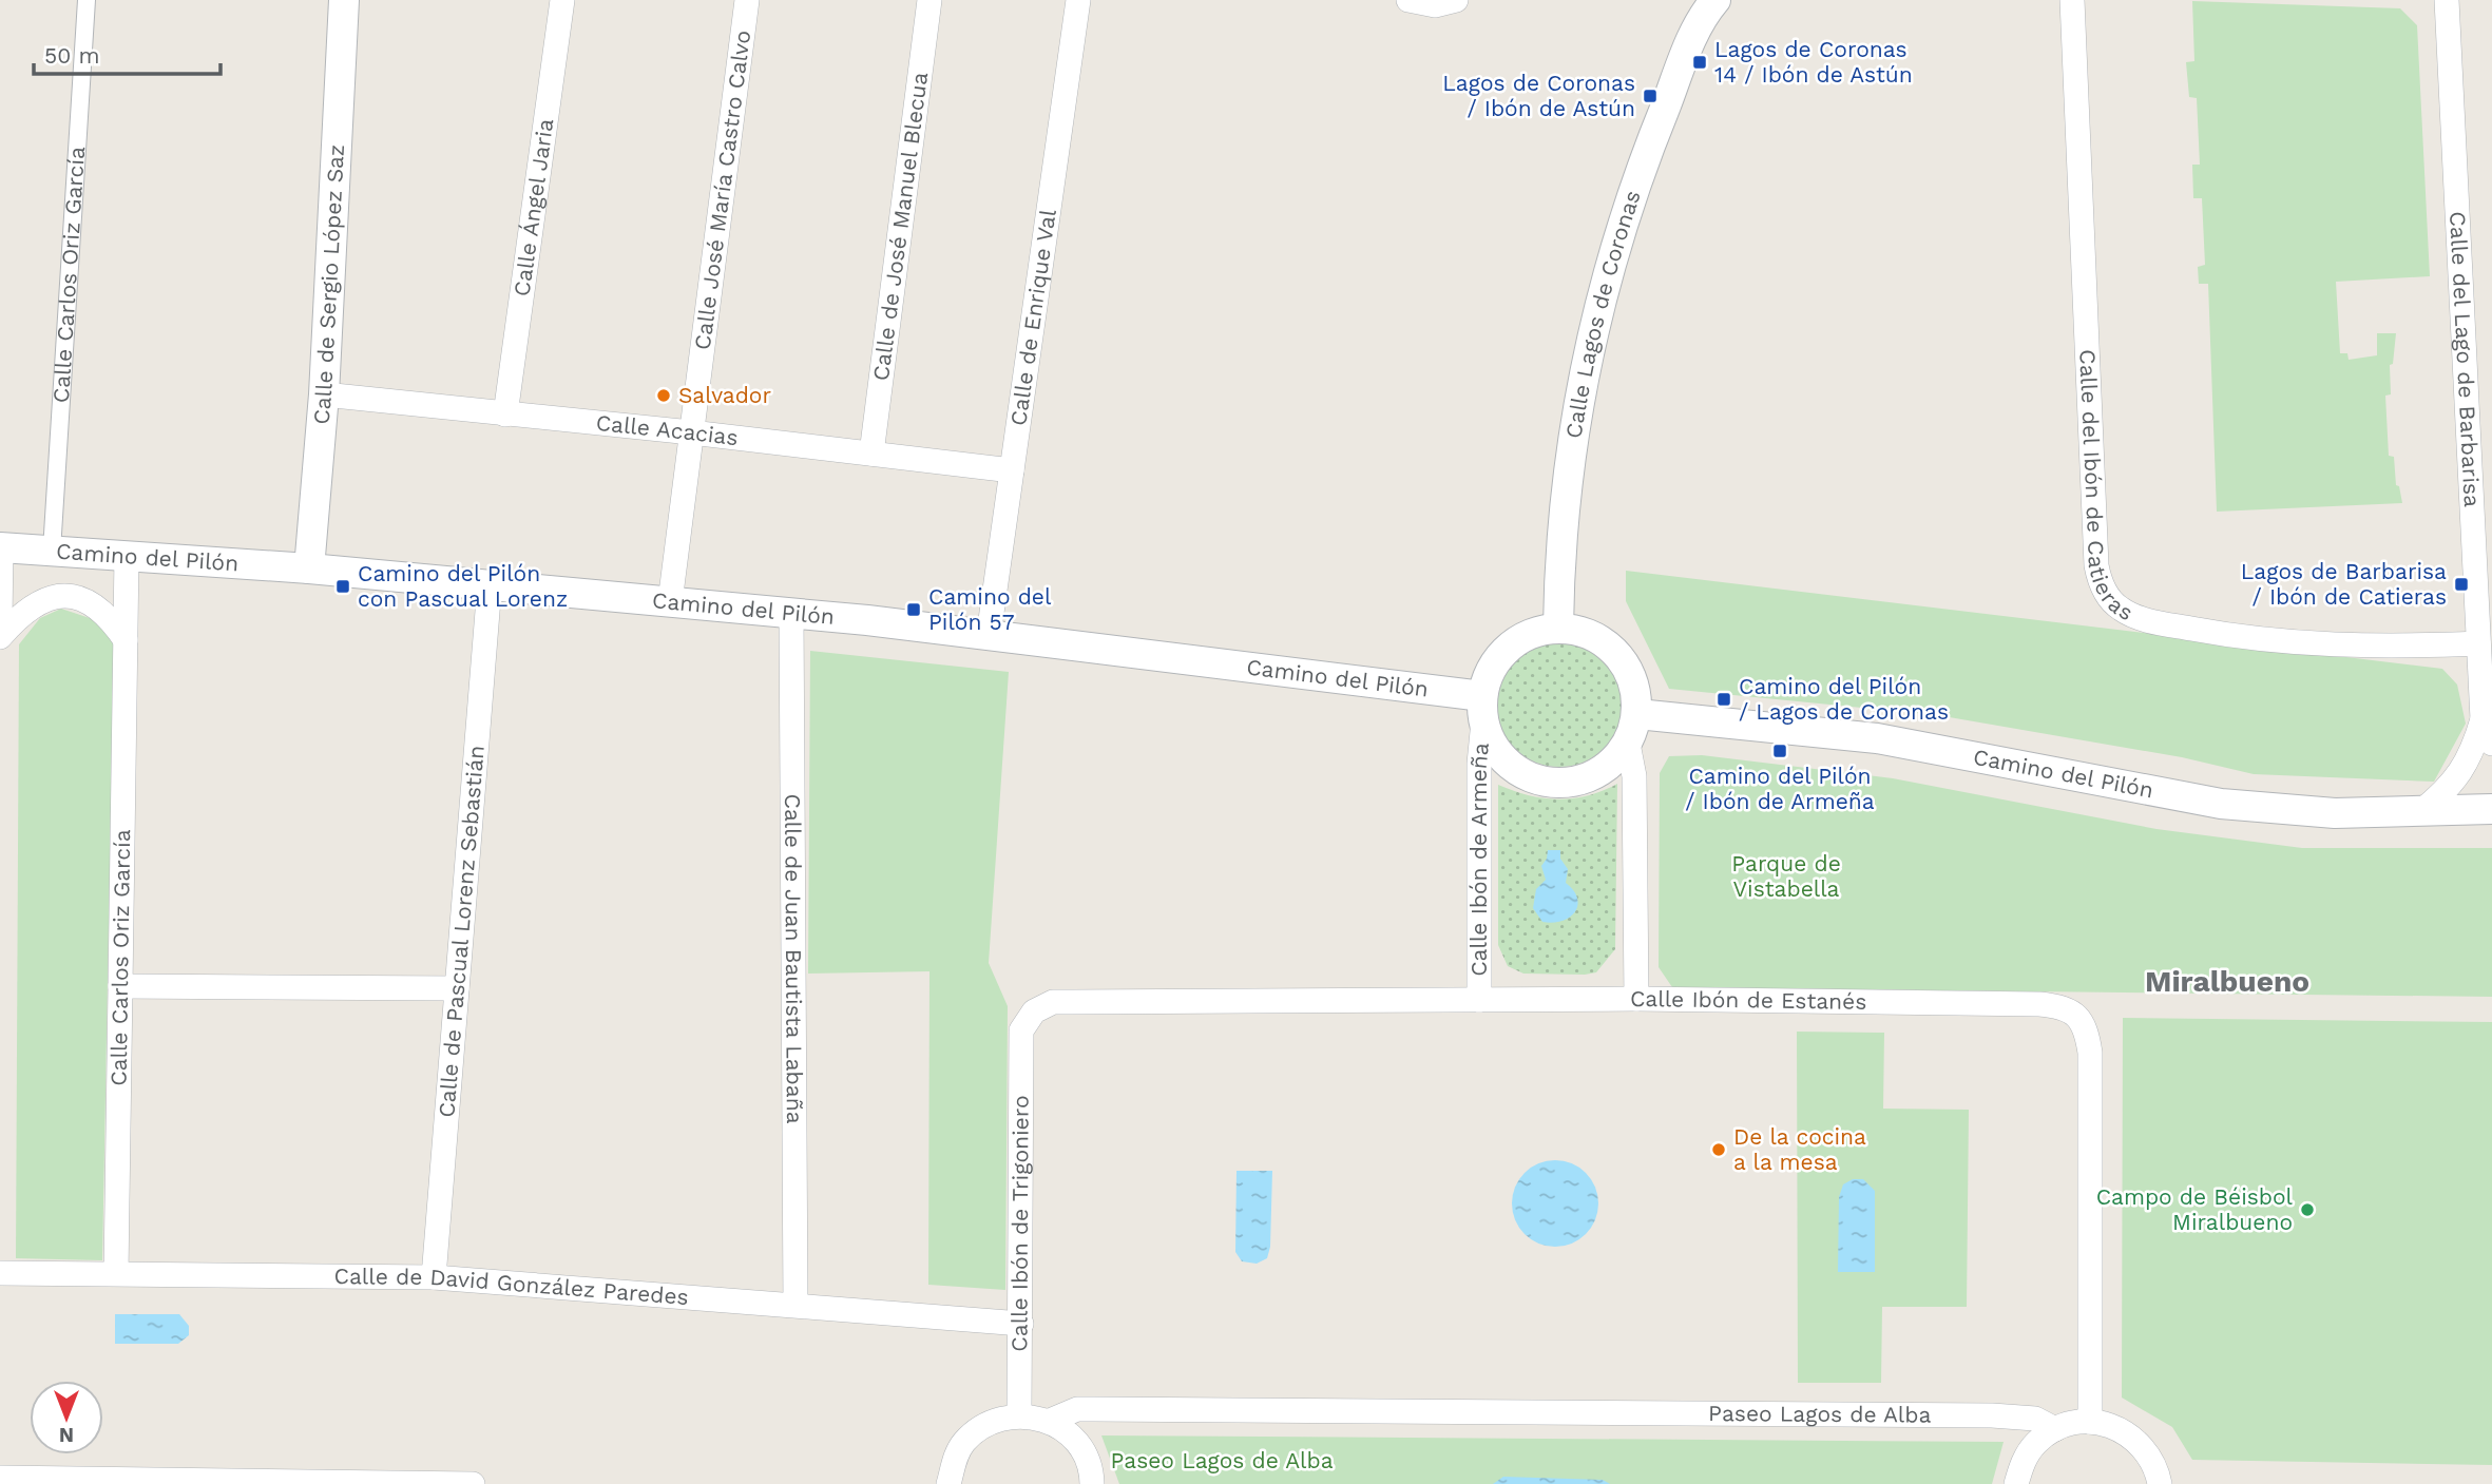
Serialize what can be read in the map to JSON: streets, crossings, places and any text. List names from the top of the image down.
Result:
{
  "streets": {
    "street": [
      "Calle José María Castro Calvo",
      "Calle Ángel Jaria",
      "Calle de José Manuel Blecua",
      "Calle Carlos Oriz García",
      "Calle de Sergio López Saz",
      "Calle Lagos de Coronas",
      "Calle de Enrique Val",
      "Calle del Lago de Barbarisa",
      "Calle Acacias",
      "Calle del Ibón de Catieras",
      "Camino del Pilón",
      "Calle Ibón de Armeña",
      "Calle de Pascual Lorenz Sebastián",
      "Calle de Juan Bautista Labaña",
      "Calle Ibón de Estanés",
      "Calle Ibón de Trigoniero",
      "Calle de David González Paredes",
      "Paseo Lagos de Alba"
    ]
  },
  "crossings": [
    ["Calle José María Castro Calvo", "Calle Acacias"],
    ["Calle José María Castro Calvo", "Camino del Pilón"],
    ["Calle Ángel Jaria", "Calle Acacias"],
    ["Calle de José Manuel Blecua", "Calle Acacias"],
    ["Calle Carlos Oriz García", "Camino del Pilón"],
    ["Calle Carlos Oriz García", "Calle de David González Paredes"],
    ["Calle de Sergio López Saz", "Calle Acacias"],
    ["Calle de Sergio López Saz", "Camino del Pilón"],
    ["Calle Lagos de Coronas", "Camino del Pilón"],
    ["Calle Lagos de Coronas", "Calle Ibón de Armeña"],
    ["Calle de Enrique Val", "Calle Acacias"],
    ["Calle de Enrique Val", "Camino del Pilón"],
    ["Calle del Lago de Barbarisa", "Calle del Ibón de Catieras"],
    ["Calle del Lago de Barbarisa", "Camino del Pilón"],
    ["Camino del Pilón", "Calle Ibón de Armeña"],
    ["Camino del Pilón", "Calle de Pascual Lorenz Sebastián"],
    ["Camino del Pilón", "Calle de Juan Bautista Labaña"],
    ["Calle Ibón de Armeña", "Calle Ibón de Estanés"],
    ["Calle de Pascual Lorenz Sebastián", "Calle de David González Paredes"],
    ["Calle de Juan Bautista Labaña", "Calle de David González Paredes"],
    ["Calle Ibón de Estanés", "Calle Ibón de Trigoniero"],
    ["Calle Ibón de Trigoniero", "Calle de David González Paredes"]
  ],
  "districts": ["Miralbueno"],
  "parks": ["Parque de Vistabella", "Paseo Lagos de Alba"],
  "places": {
    "transit": [
      "Lagos de Coronas 14 / Ibón de Astún",
      "Lagos de Coronas / Ibón de Astún",
      "Lagos de Barbarisa / Ibón de Catieras",
      "Camino del Pilón con Pascual Lorenz",
      "Camino del Pilón 57",
      "Camino del Pilón / Lagos de Coronas",
      "Camino del Pilón / Ibón de Armeña"
    ],
    "other": ["Salvador", "De la cocina a la mesa", "Campo de Béisbol Miralbueno"]
  },
  "scale_bar": "50 m",
  "north": "bottom"
}
